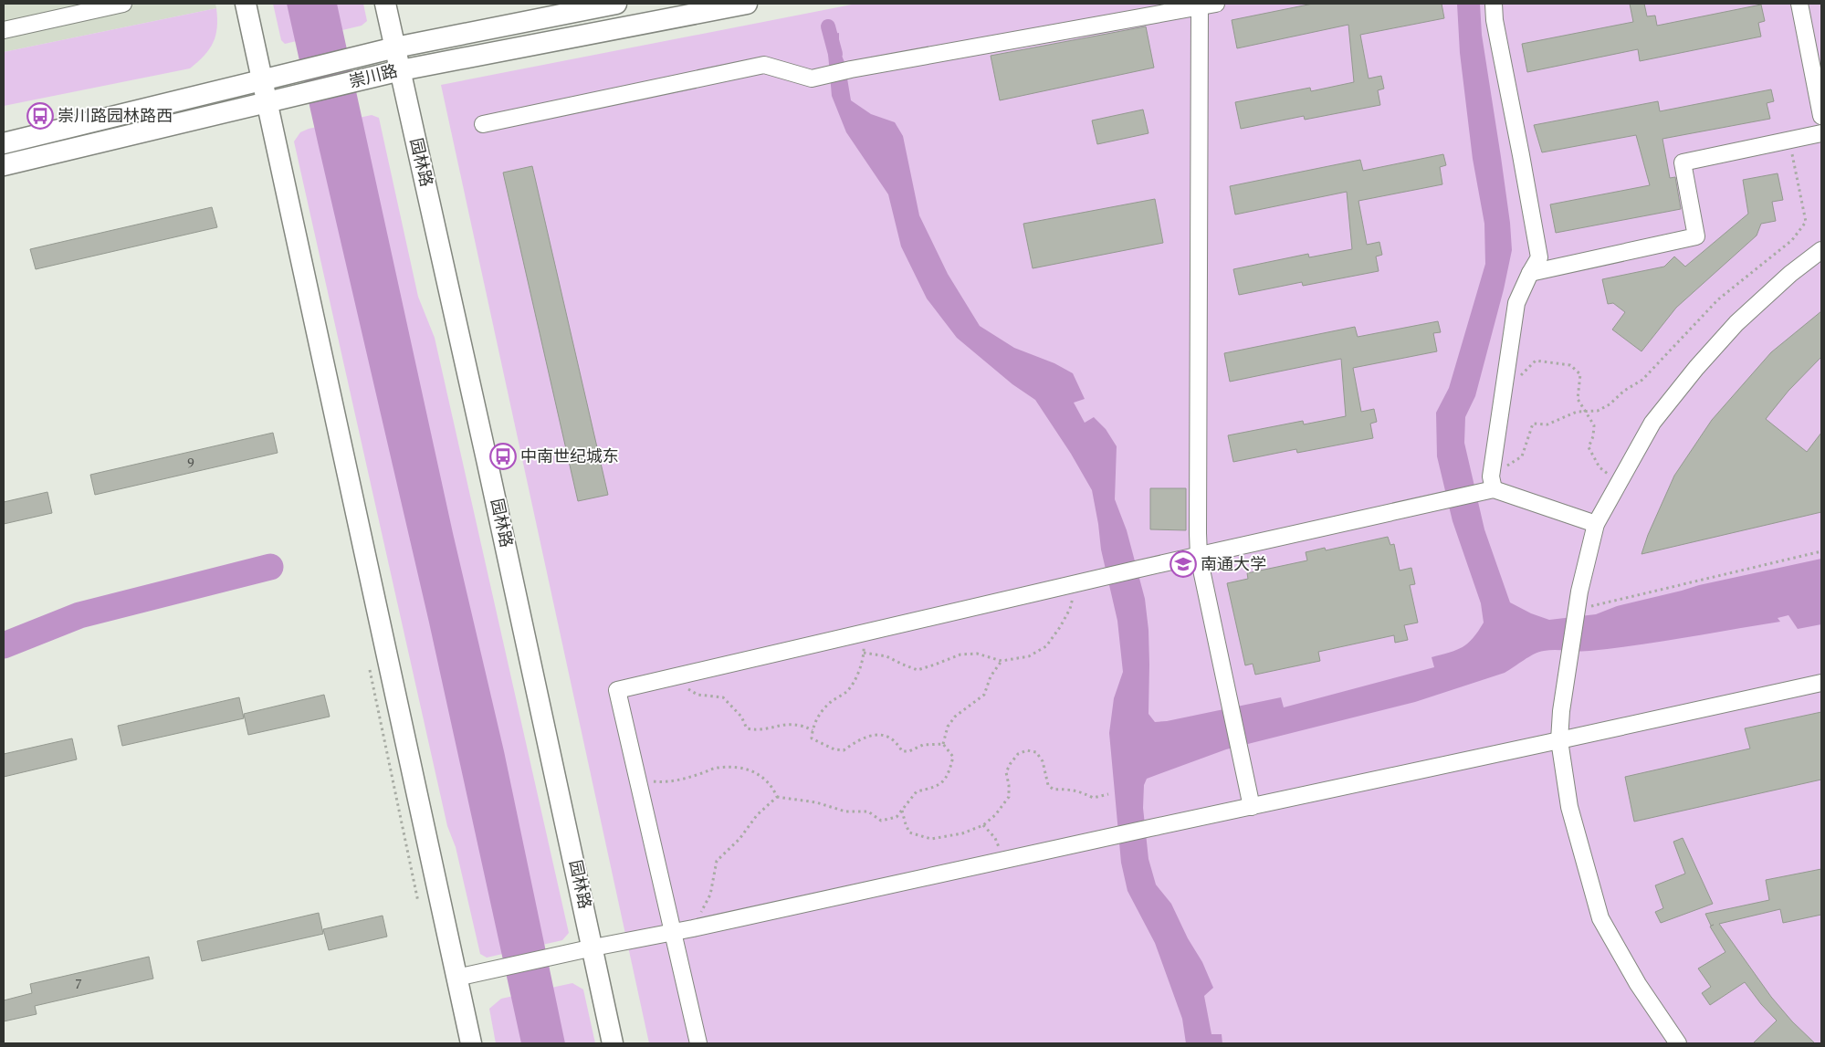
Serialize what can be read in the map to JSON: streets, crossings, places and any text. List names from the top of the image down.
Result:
{
  "streets": {
    "main road": ["崇川路", "园林路"]
  },
  "crossings": [
    ["崇川路", "园林路"]
  ],
  "places": {
    "bus stop": ["崇川路园林路西", "中南世纪城东"],
    "school or university": ["南通大学"]
  },
  "house_numbers": ["9", "7"]
}
